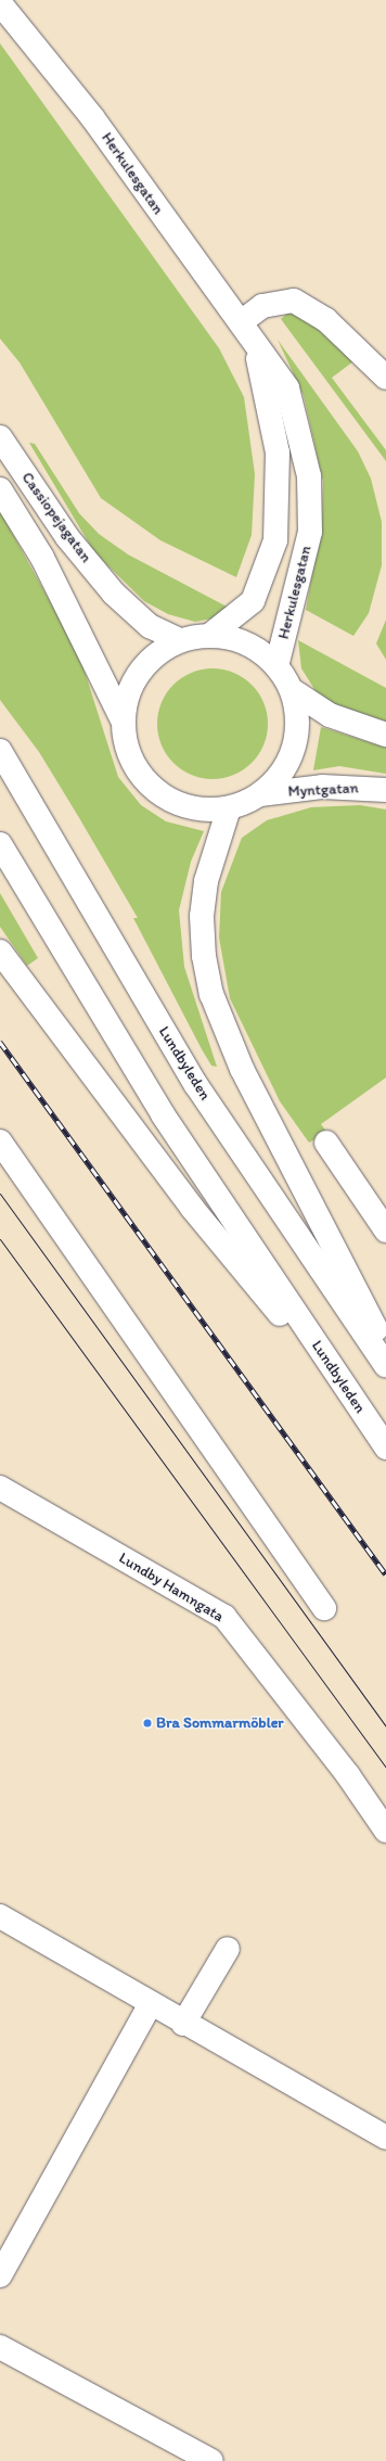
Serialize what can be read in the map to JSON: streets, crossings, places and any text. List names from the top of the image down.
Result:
{
  "streets": {
    "main road": [
      "Herkulesgatan",
      "Cassiopejagatan",
      "Myntgatan",
      "Lundbyleden",
      "Lundby Hamngata"
    ]
  },
  "places": ["Bra Sommarmöbler"]
}
